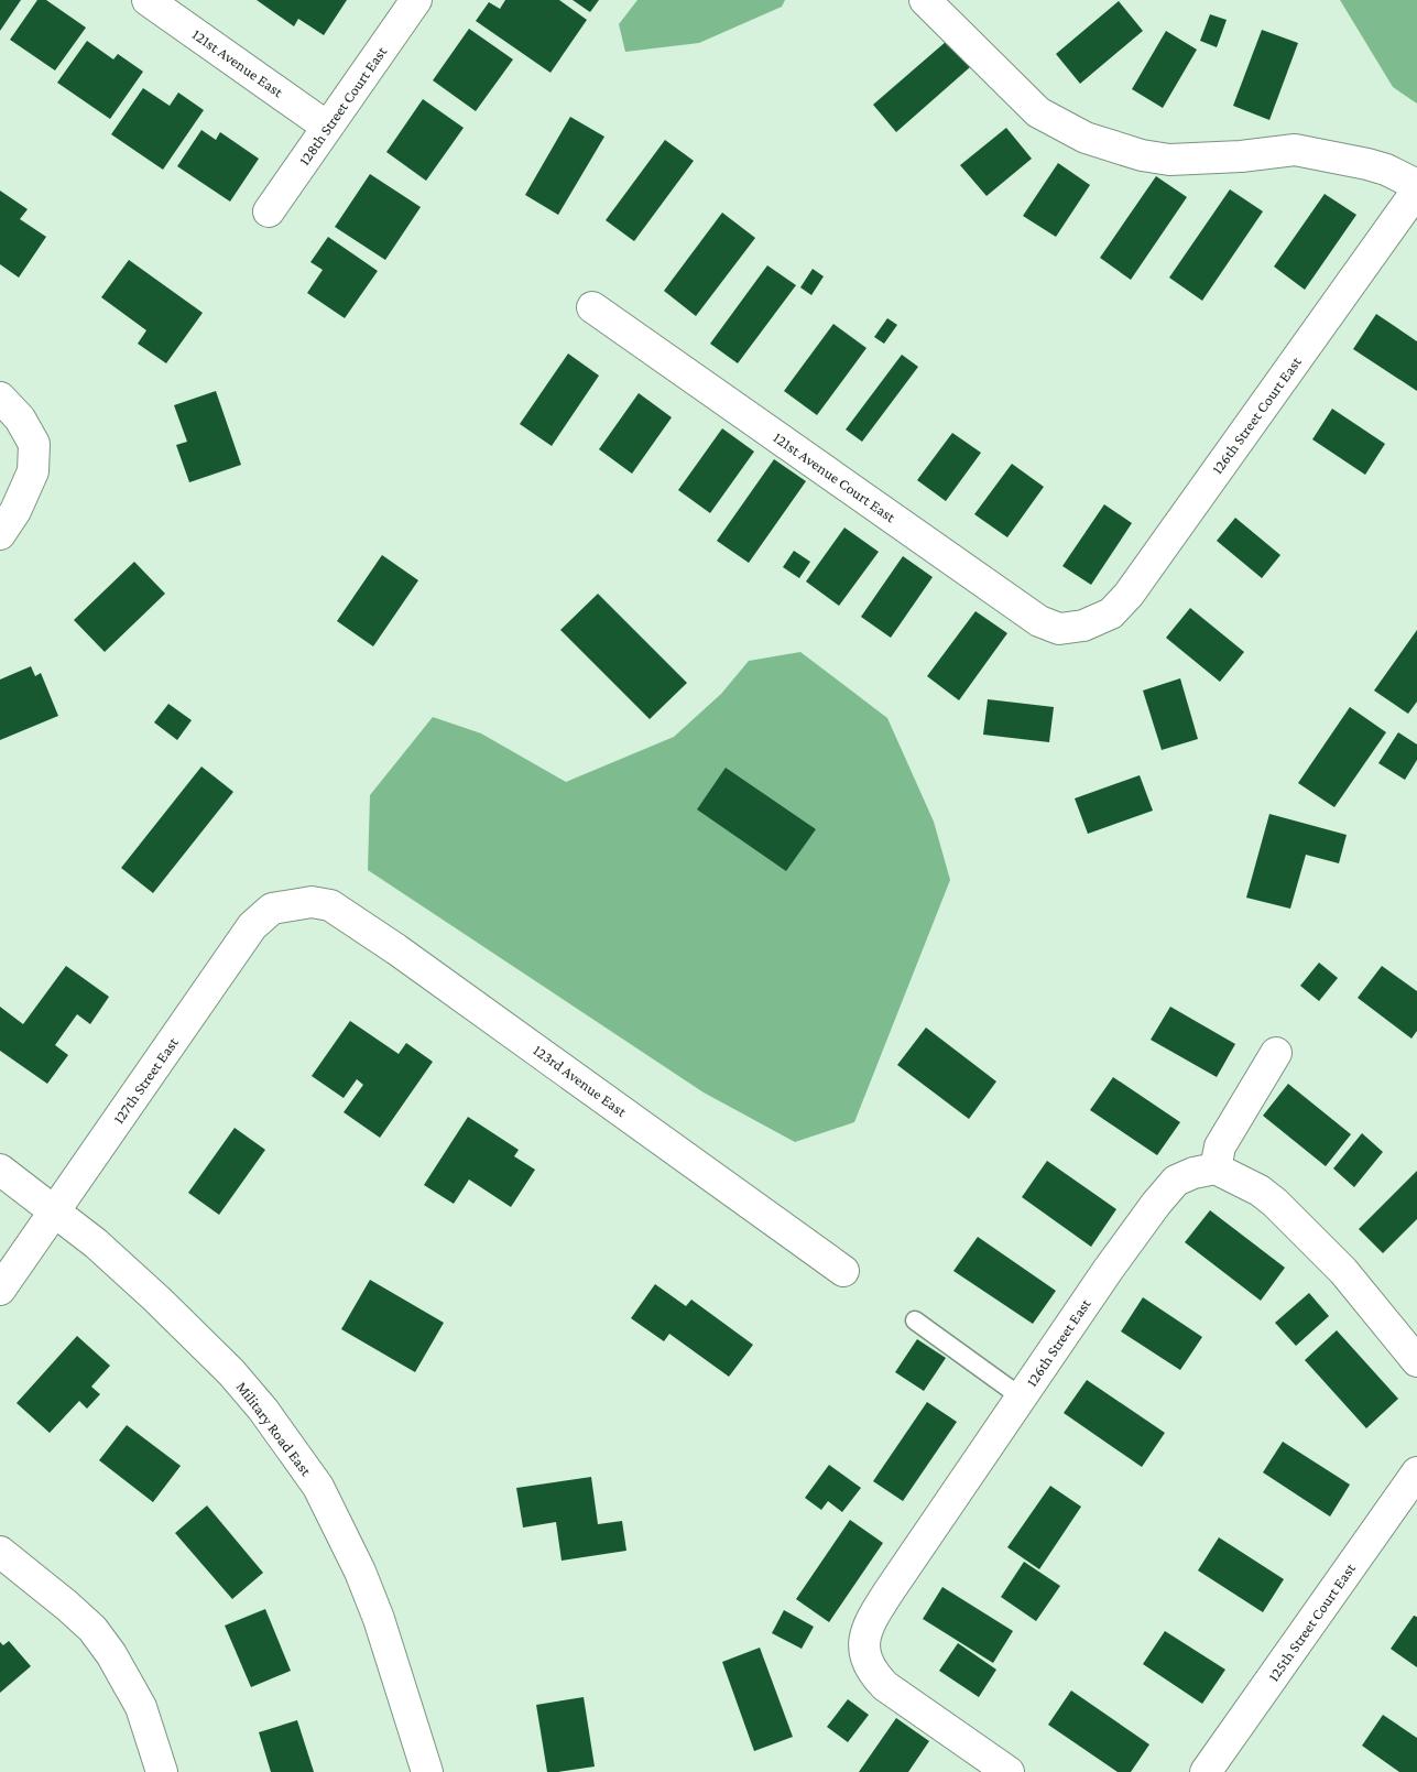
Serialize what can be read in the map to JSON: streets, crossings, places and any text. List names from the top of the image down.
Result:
{
  "streets": {
    "street": [
      "121st Avenue East",
      "128th Street Court East",
      "126th Street Court East",
      "121st Avenue Court East",
      "127th Street East",
      "123rd Avenue East",
      "126th Street East",
      "Military Road East",
      "125th Street Court East"
    ]
  },
  "crossings": [
    ["121st Avenue East", "128th Street Court East"],
    ["126th Street Court East", "121st Avenue Court East"],
    ["127th Street East", "123rd Avenue East"],
    ["127th Street East", "Military Road East"]
  ]
}
